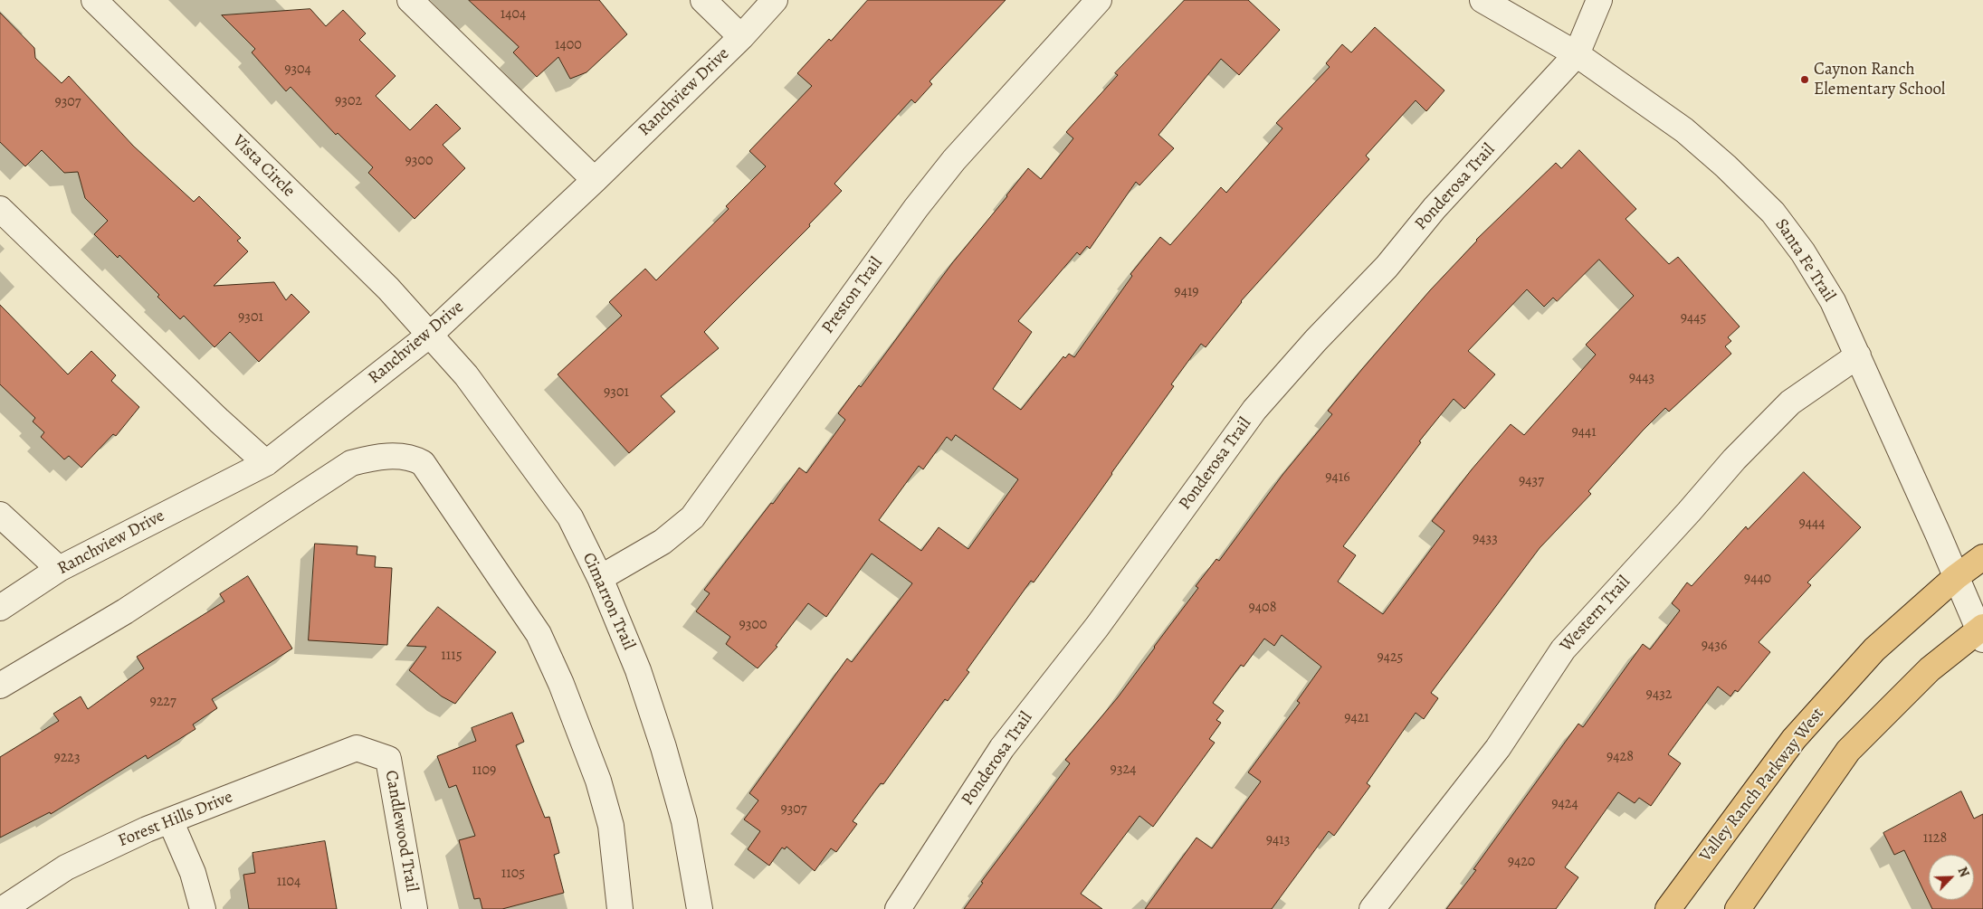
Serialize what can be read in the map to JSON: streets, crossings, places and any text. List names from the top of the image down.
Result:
{
  "streets": {
    "main road": ["Valley Ranch Parkway West"],
    "street": [
      "Ranchview Drive",
      "Vista Circle",
      "Ponderosa Trail",
      "Santa Fe Trail",
      "Preston Trail",
      "Cimarron Trail",
      "Western Trail",
      "Forest Hills Drive",
      "Candlewood Trail"
    ]
  },
  "crossings": [
    ["Ranchview Drive", "Vista Circle"],
    ["Ranchview Drive", "Cimarron Trail"],
    ["Vista Circle", "Cimarron Trail"],
    ["Ponderosa Trail", "Santa Fe Trail"],
    ["Santa Fe Trail", "Western Trail"],
    ["Santa Fe Trail", "Valley Ranch Parkway West"],
    ["Preston Trail", "Cimarron Trail"],
    ["Forest Hills Drive", "Candlewood Trail"]
  ],
  "places": ["Caynon Ranch Elementary School"],
  "house_numbers": [
    "1404",
    "1400",
    "9304",
    "9302",
    "9307",
    "9300",
    "9419",
    "9301",
    "9445",
    "9443",
    "9301",
    "9441",
    "9416",
    "9437",
    "9444",
    "9433",
    "9440",
    "9408",
    "9300",
    "9436",
    "1115",
    "9425",
    "9432",
    "9227",
    "9421",
    "9428",
    "9223",
    "9324",
    "1109",
    "9424",
    "9307",
    "1128",
    "9413",
    "9420",
    "1105",
    "1104"
  ],
  "north": "top right"
}
